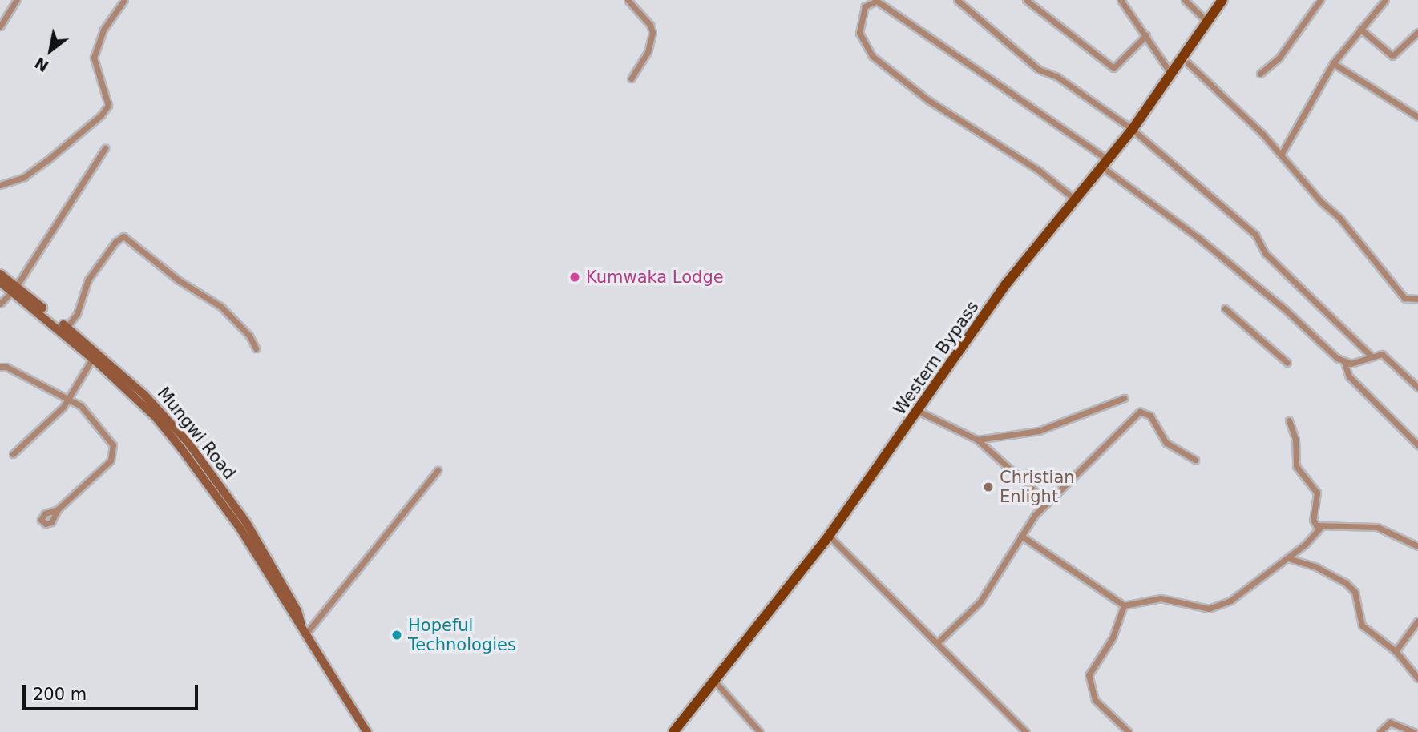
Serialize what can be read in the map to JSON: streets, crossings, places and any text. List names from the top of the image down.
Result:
{
  "streets": {
    "main road": ["Western Bypass", "Mungwi Road"]
  },
  "places": ["Kumwaka Lodge", "Christian Enlight", "Hopeful Technologies"],
  "scale_bar": "200 m",
  "north": "bottom left"
}
